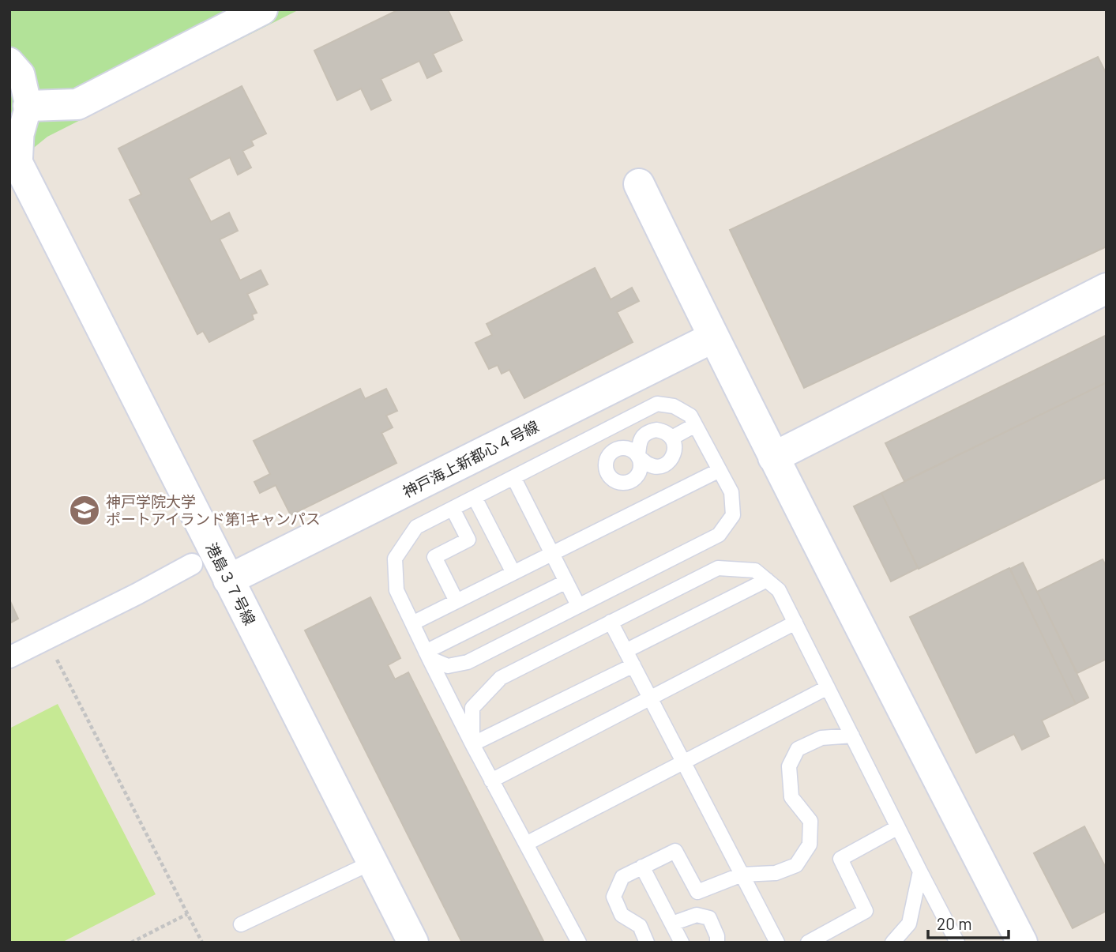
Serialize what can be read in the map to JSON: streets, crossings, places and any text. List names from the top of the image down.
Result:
{
  "streets": {
    "street": ["神戸海上新都心４号線", "港島３７号線"]
  },
  "crossings": [
    ["神戸海上新都心４号線", "港島３７号線"]
  ],
  "places": {
    "school or university": ["神戸学院大学 ポートアイランド第1キャンパス"]
  },
  "scale_bar": "20 m"
}
